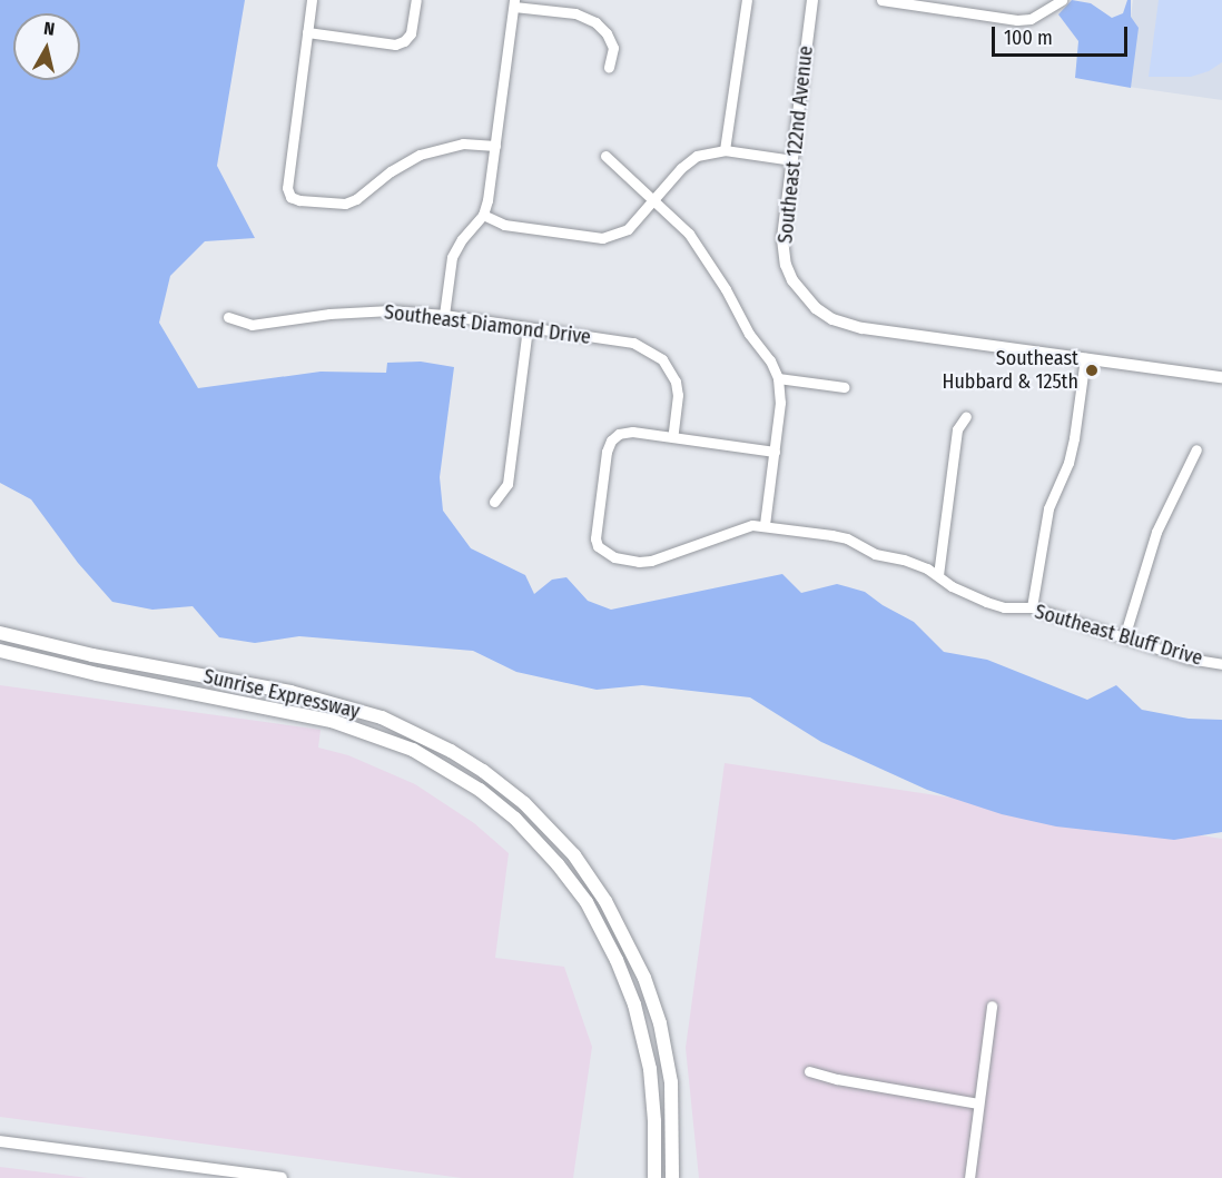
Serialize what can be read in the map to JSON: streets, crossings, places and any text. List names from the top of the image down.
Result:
{
  "streets": {
    "highway": ["Sunrise Expressway"],
    "main road": ["Southeast 122nd Avenue"],
    "street": ["Southeast Diamond Drive", "Southeast Bluff Drive"]
  },
  "crossings": [
    ["Southeast Diamond Drive", "Southeast Bluff Drive"]
  ],
  "places": ["Southeast Hubbard & 125th"],
  "scale_bar": "100 m",
  "north": "top"
}
